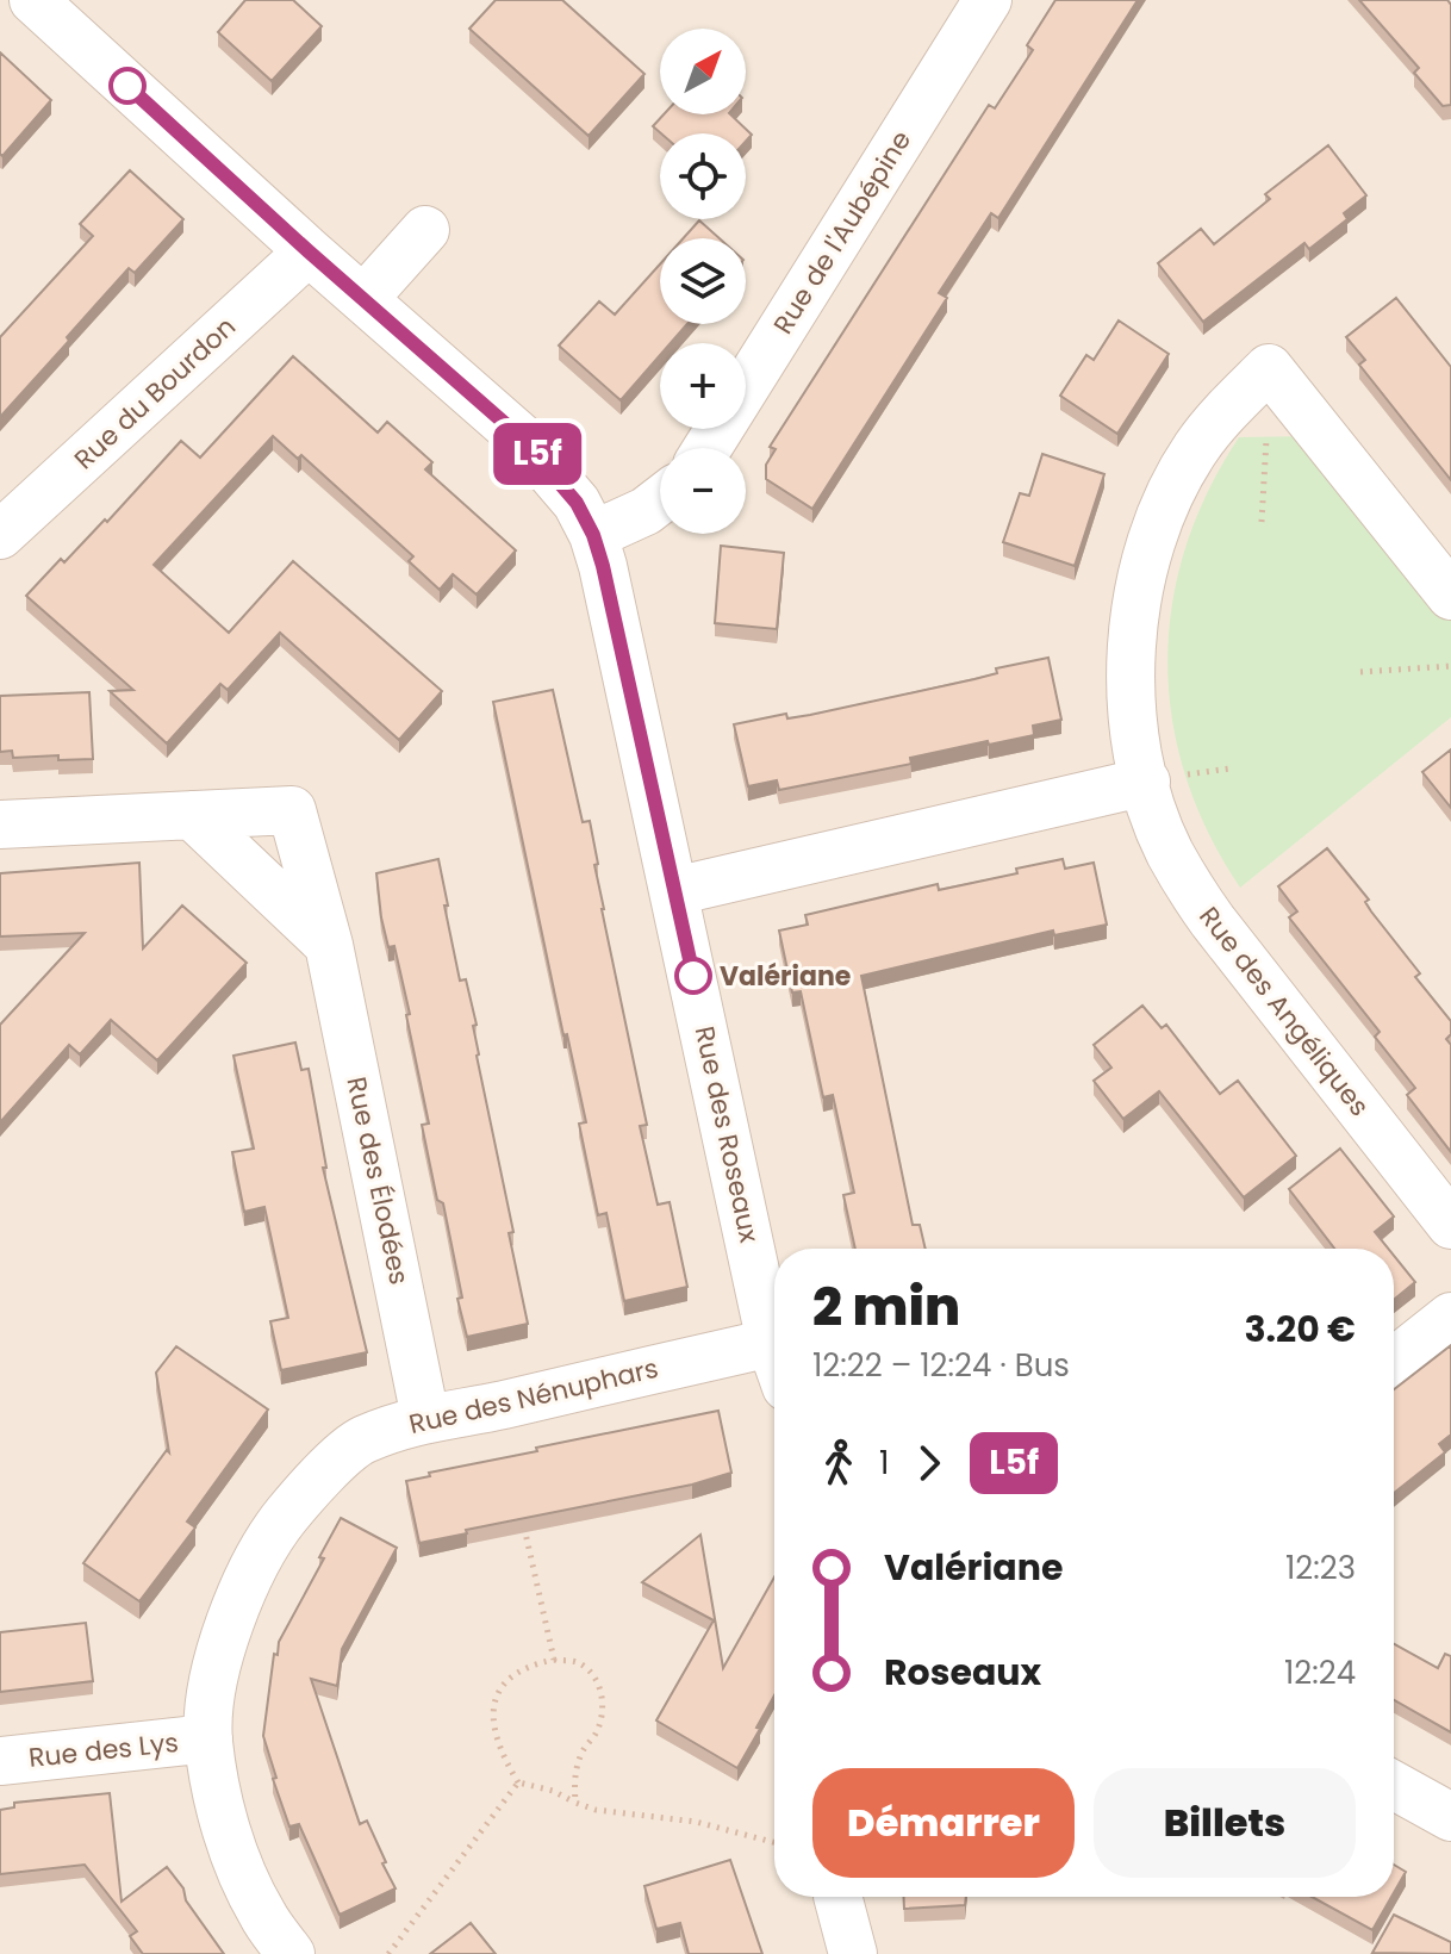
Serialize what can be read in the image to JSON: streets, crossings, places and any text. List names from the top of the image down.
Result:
{
  "streets": {
    "street": [
      "Rue de l'Aubépine",
      "Rue du Bourdon",
      "Rue des Angéliques",
      "Rue des Roseaux",
      "Rue des Élodées",
      "Rue des Nénuphars",
      "Rue des Lys"
    ]
  },
  "crossings": [
    ["Rue du Bourdon", "Rue des Roseaux"],
    ["Rue des Roseaux", "Rue des Nénuphars"],
    ["Rue des Élodées", "Rue des Nénuphars"],
    ["Rue des Nénuphars", "Rue des Lys"]
  ],
  "places": ["Valériane"],
  "lines": ["bus line L5f"],
  "north": "top right",
  "page": {
    "on_map": "L5f",
    "map_buttons": ["+", "−"],
    "heading": ["2 min", "12:22 – 12:24 · Bus", "3.20 €"],
    "legs": ["1", "L5f"],
    "list": [
      {
        "name": "Valériane",
        "value": "12:23"
      },
      {
        "name": "Roseaux",
        "value": "12:24"
      }
    ],
    "buttons": ["Démarrer", "Billets"]
  }
}
